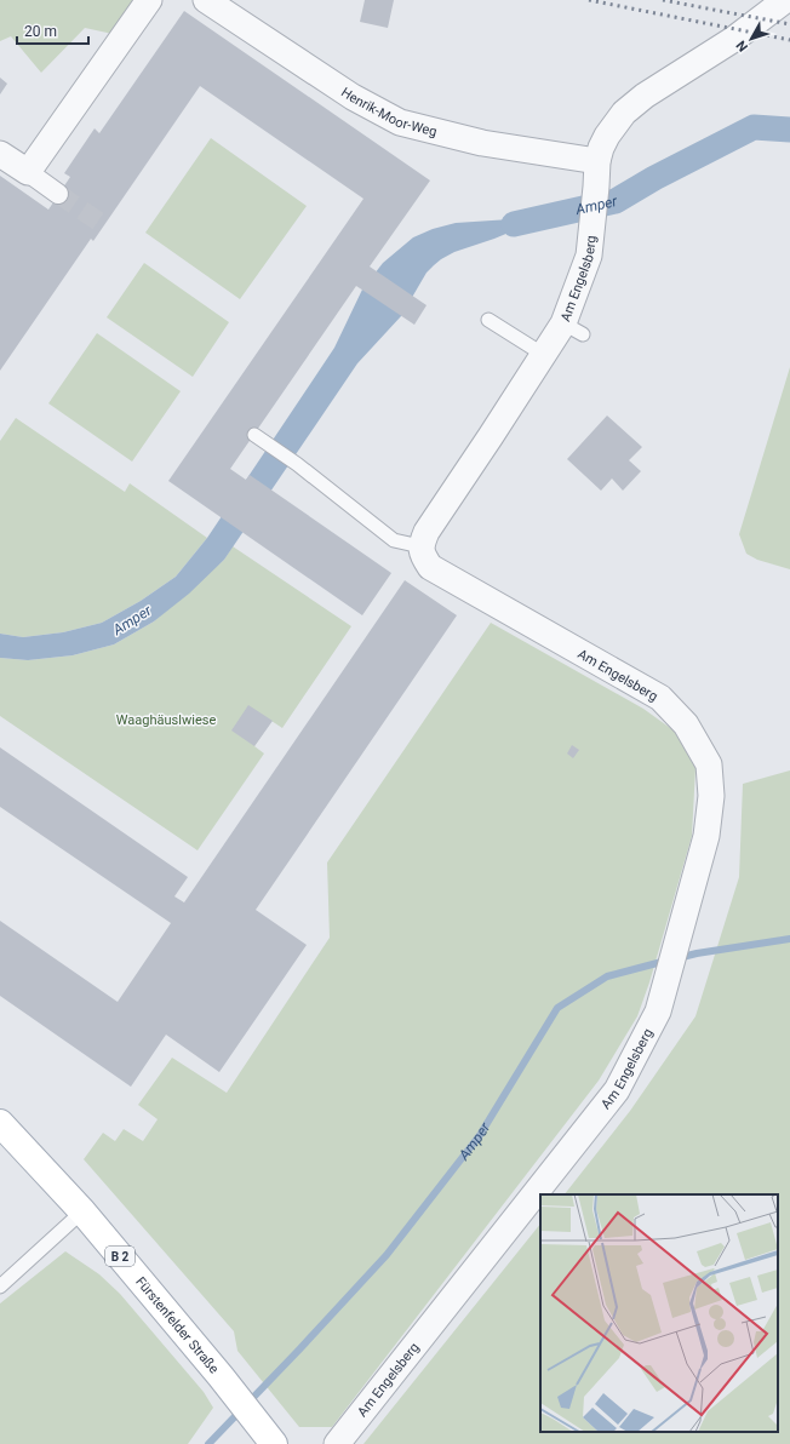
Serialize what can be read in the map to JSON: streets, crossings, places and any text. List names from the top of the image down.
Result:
{
  "streets": {
    "main road": ["B 2", "Fürstenfelder Straße"],
    "street": ["Henrik-Moor-Weg", "Am Engelsberg"]
  },
  "crossings": [
    ["Henrik-Moor-Weg", "Am Engelsberg"]
  ],
  "water": ["Amper"],
  "parks": ["Waaghäuslwiese"],
  "scale_bar": "20 m",
  "north": "bottom left"
}
